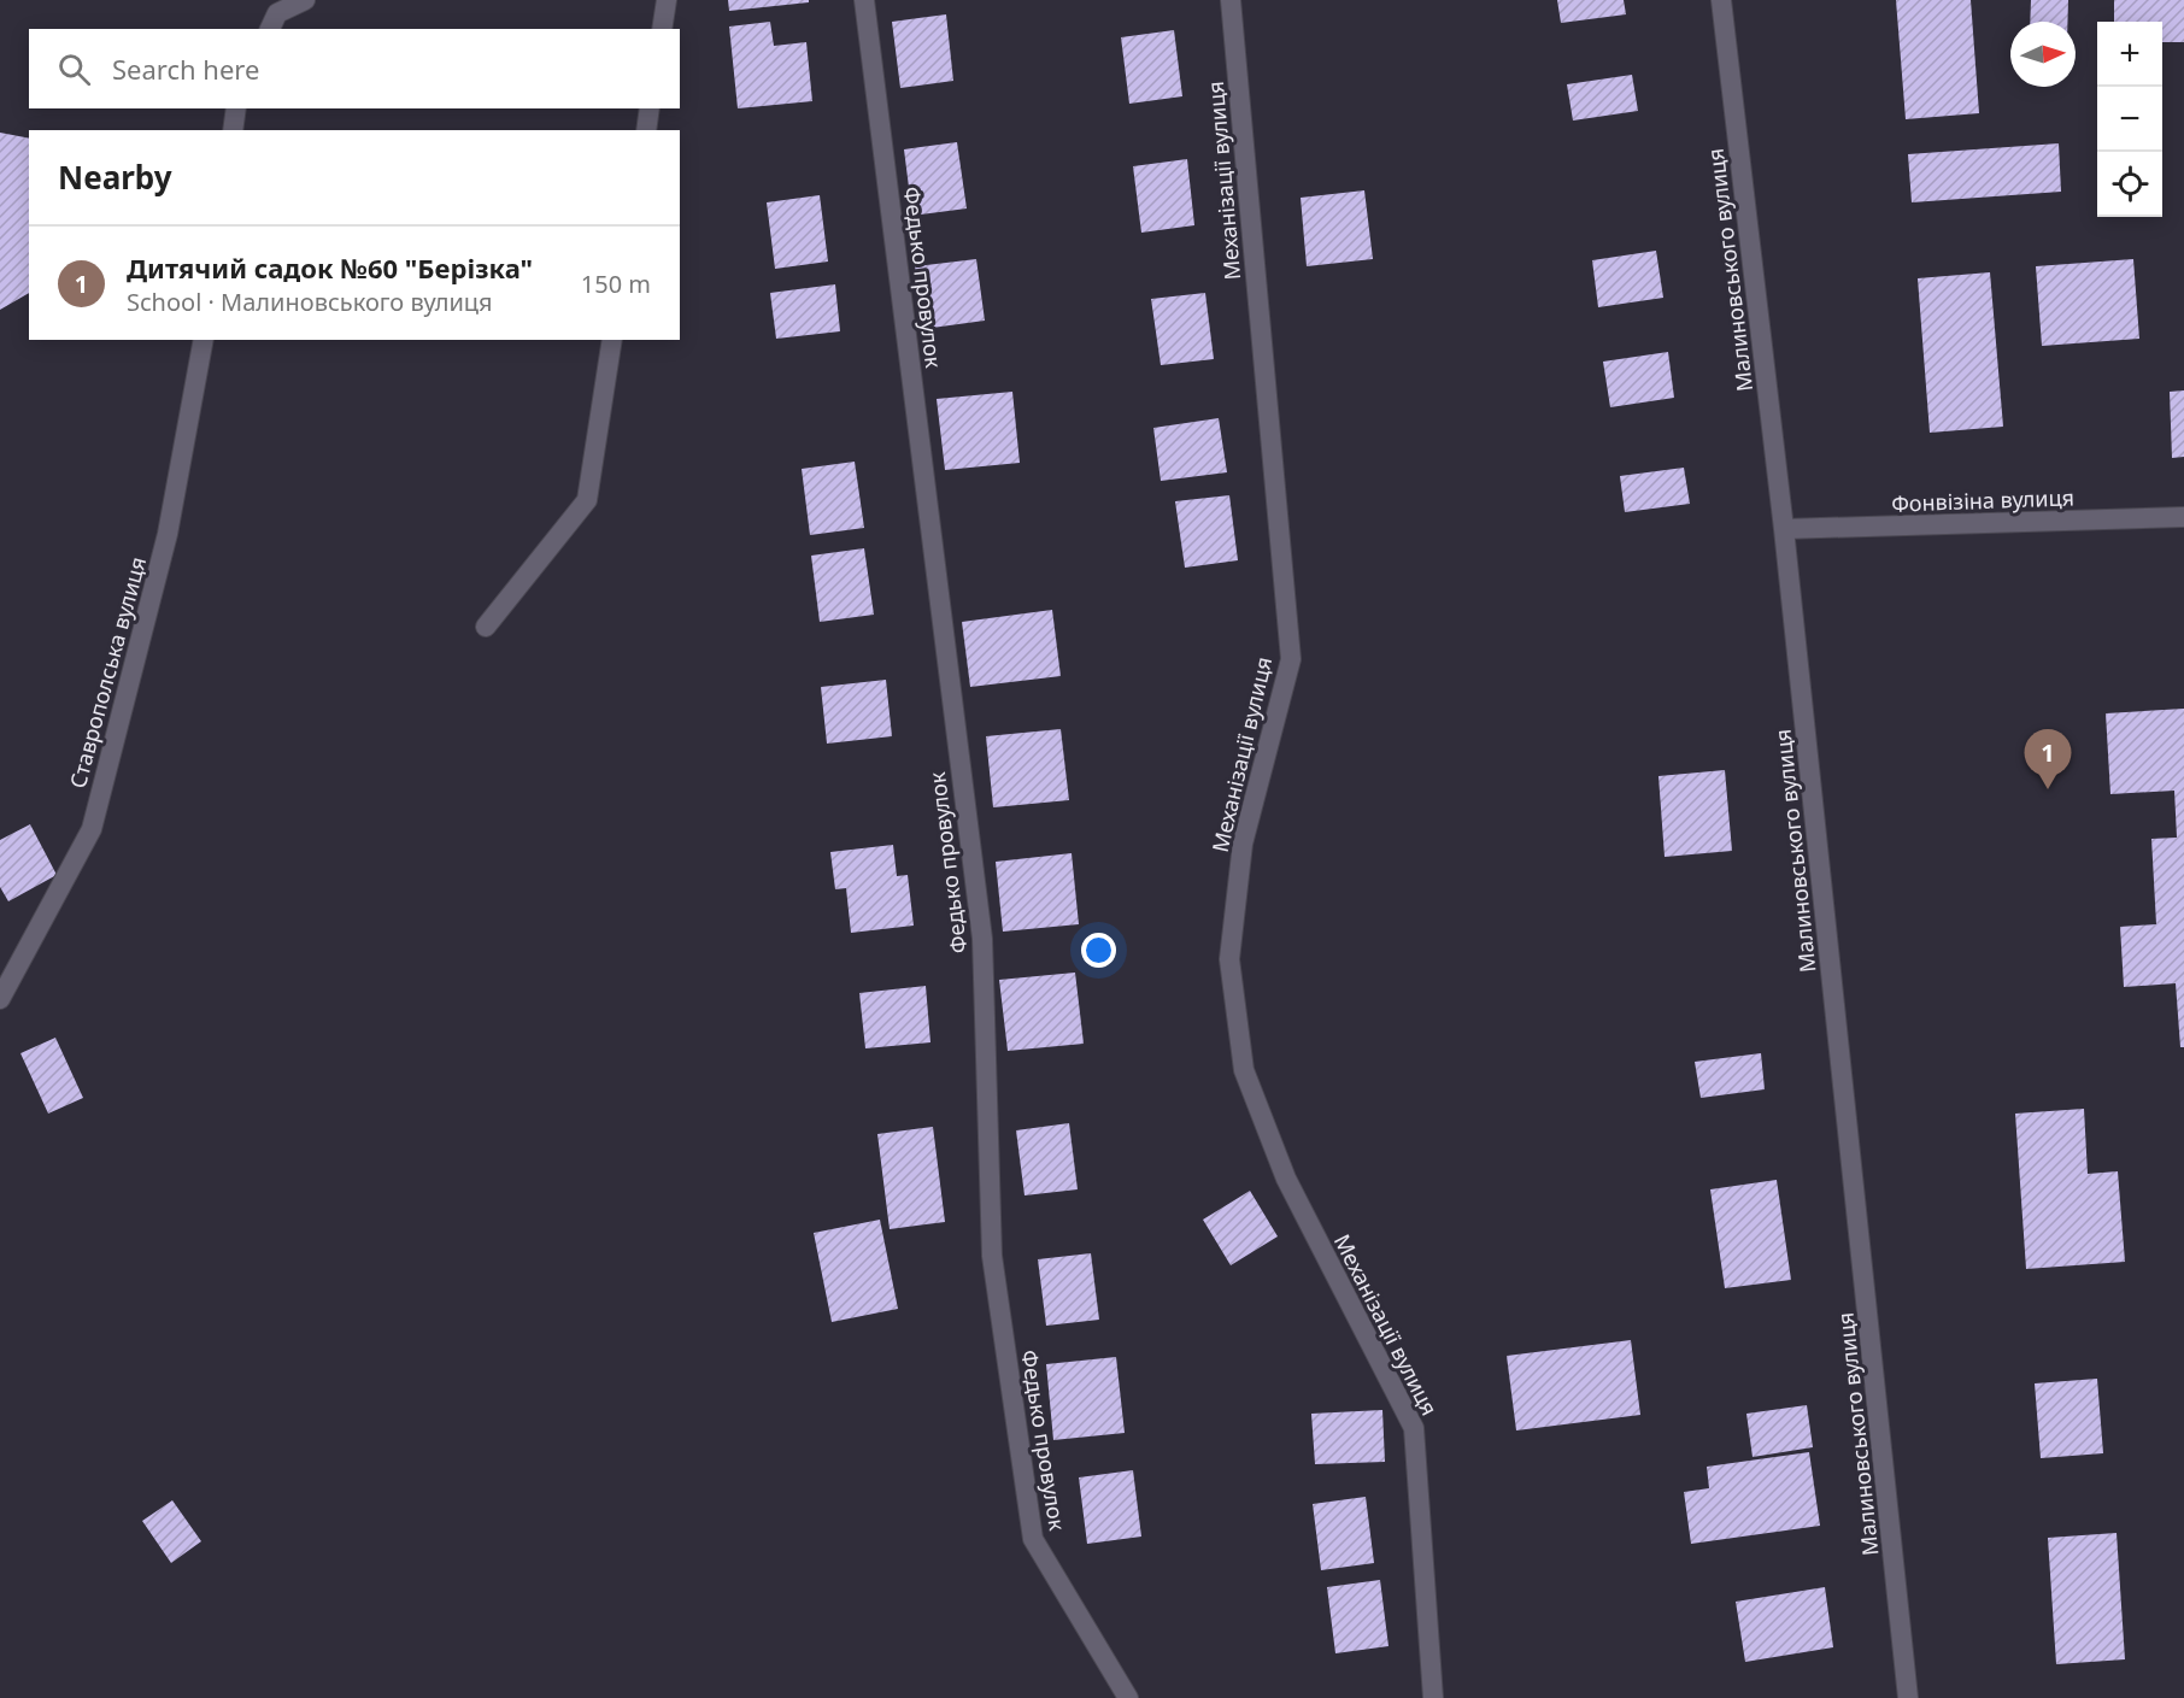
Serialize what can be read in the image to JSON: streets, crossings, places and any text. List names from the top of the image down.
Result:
{
  "streets": {
    "street": [
      "Механізації вулиця",
      "Малиновського вулиця",
      "Федько провулок",
      "Фонвізіна вулиця",
      "Ставрополська вулиця"
    ]
  },
  "crossings": [
    ["Малиновського вулиця", "Фонвізіна вулиця"]
  ],
  "north": "right",
  "page": {
    "map_buttons": ["+", "−"],
    "search": "Search here",
    "heading": "Nearby",
    "list": [
      {
        "mark": "1",
        "name": "Дитячий садок №60 \"Берізка\"",
        "note": "School · Малиновського вулиця",
        "value": "150 m"
      }
    ],
    "pins": "1"
  }
}
